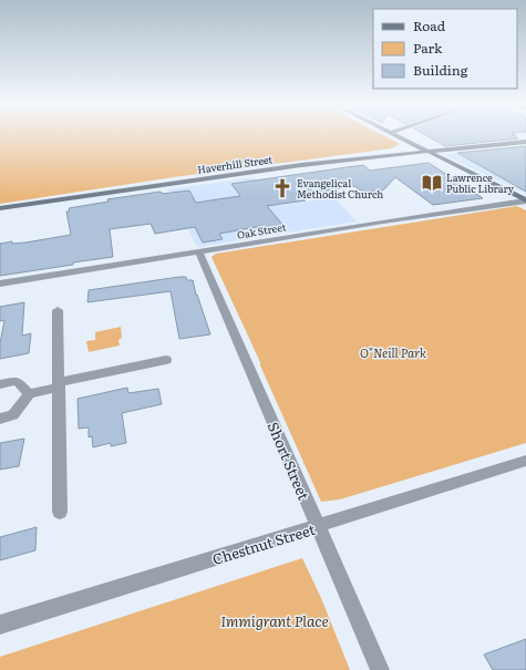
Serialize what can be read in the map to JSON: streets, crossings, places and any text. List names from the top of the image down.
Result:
{
  "streets": {
    "main road": ["Haverhill Street"],
    "street": ["Oak Street", "Short Street", "Chestnut Street"]
  },
  "crossings": [
    ["Oak Street", "Short Street"],
    ["Short Street", "Chestnut Street"]
  ],
  "parks": ["O\"Neill Park", "Immigrant Place"],
  "places": {
    "library": ["Lawrence Public Library"],
    "church": ["Evangelical Methodist Church"]
  },
  "legend": ["Road", "Park", "Building"]
}
